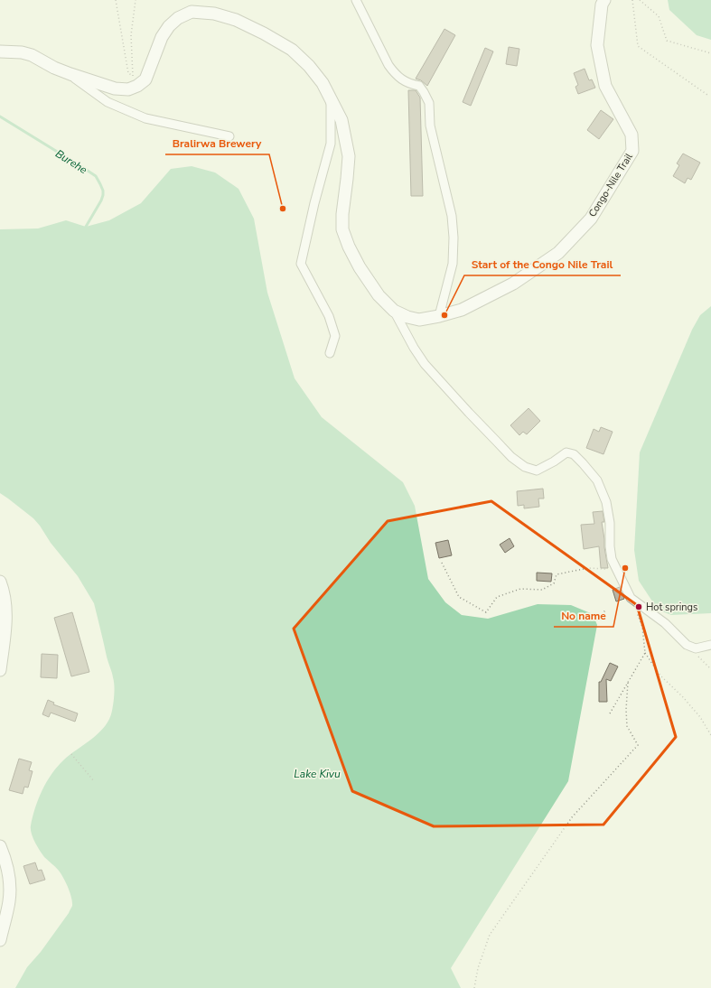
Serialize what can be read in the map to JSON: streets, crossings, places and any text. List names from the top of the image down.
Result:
{
  "streets": {
    "main road": ["Congo-Nile Trail"]
  },
  "water": ["Burehe", "Lake Kivu"],
  "places": [
    "Bralirwa Brewery",
    "Start of the Congo Nile Trail",
    "No name",
    "Hot springs"
  ]
}
